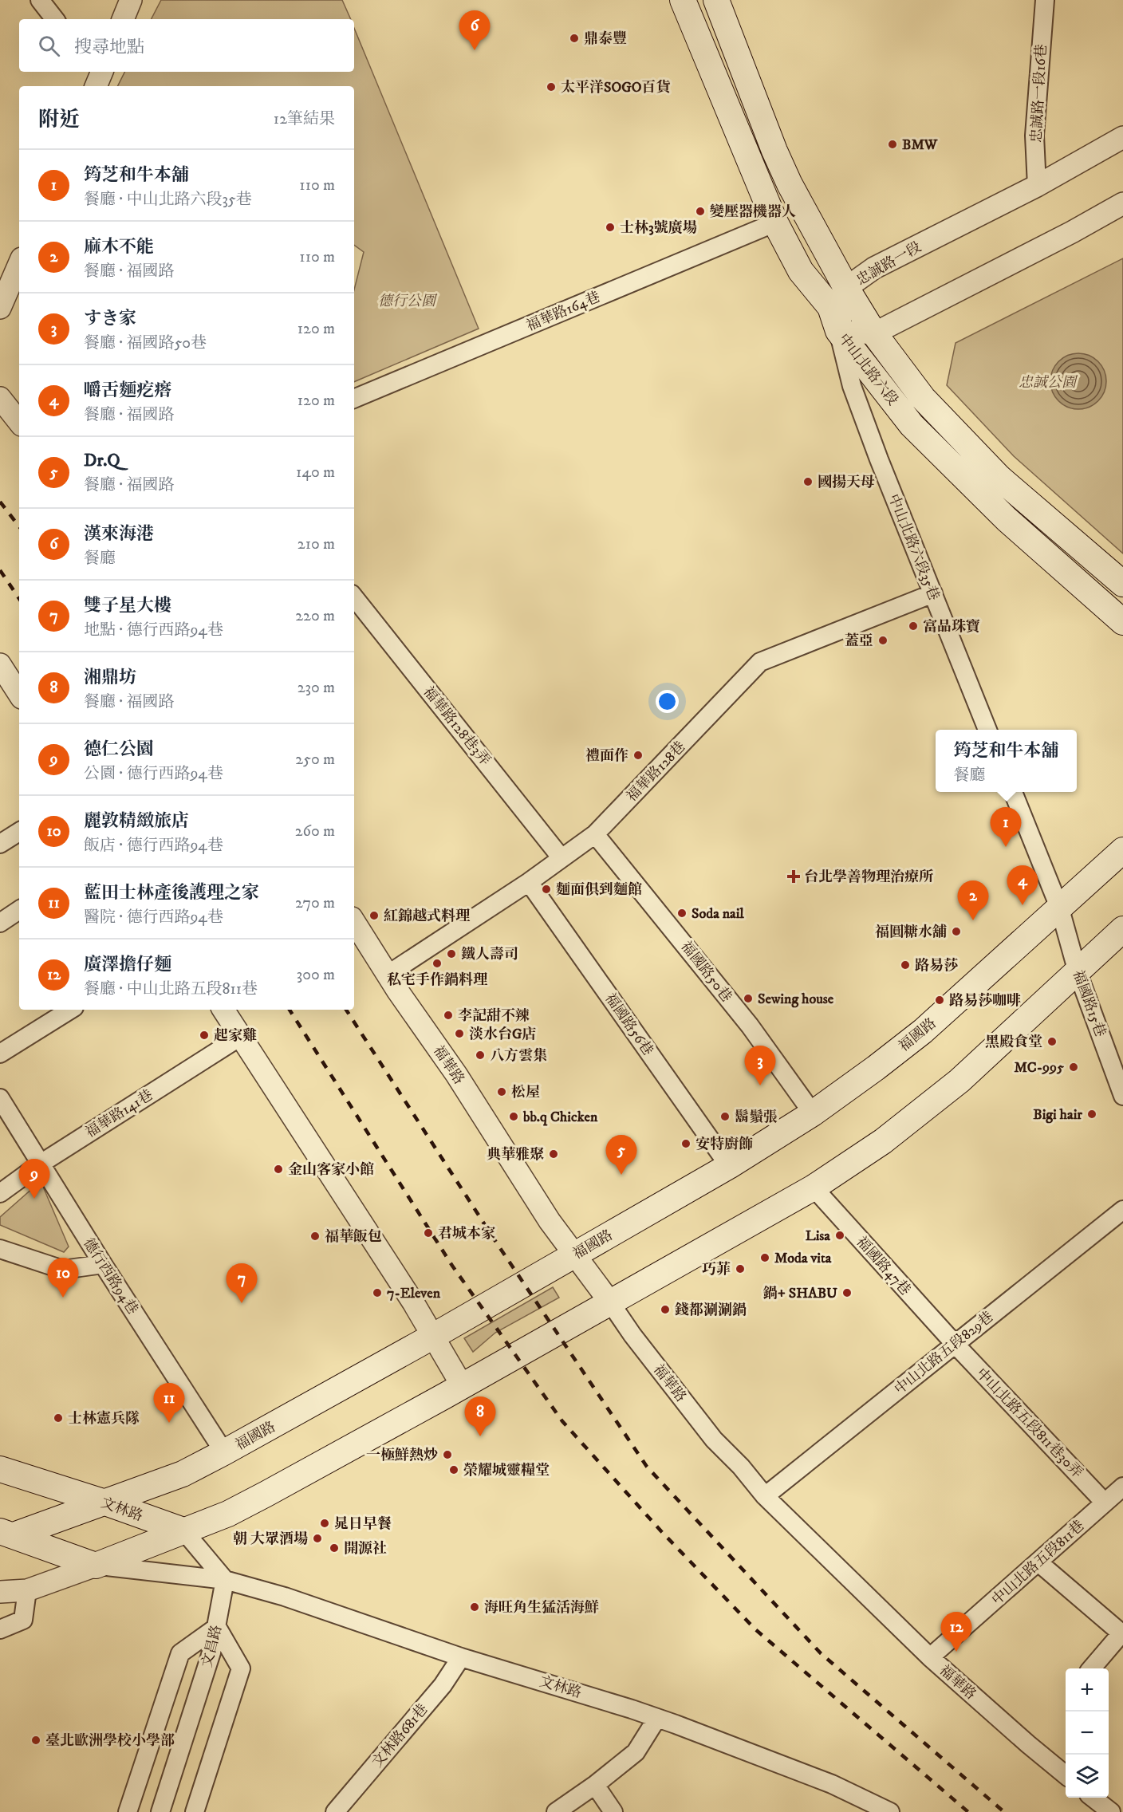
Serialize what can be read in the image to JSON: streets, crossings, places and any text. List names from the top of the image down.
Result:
{
  "streets": {
    "main road": ["中山北路六段", "福國路", "文林路"],
    "street": [
      "忠誠路一段16巷",
      "忠誠路一段",
      "福華路164巷",
      "中山北路六段35巷",
      "福華路128巷3弄",
      "福華路128巷",
      "福國路50巷",
      "福國路15巷",
      "福國路56巷",
      "福華路",
      "福華路141巷",
      "福國路47巷",
      "德行西路94巷",
      "中山北路五段829巷",
      "中山北路五段811巷30弄",
      "中山北路五段811巷",
      "文昌路",
      "文林路681巷"
    ]
  },
  "crossings": [
    ["忠誠路一段16巷", "忠誠路一段"],
    ["忠誠路一段", "中山北路六段"],
    ["忠誠路一段", "中山北路六段35巷"],
    ["福華路164巷", "中山北路六段"],
    ["中山北路六段", "中山北路六段35巷"],
    ["中山北路六段35巷", "福華路128巷"],
    ["福華路128巷3弄", "福華路128巷"],
    ["福華路128巷", "福國路50巷"],
    ["福華路128巷", "福國路56巷"],
    ["福華路128巷", "福華路"],
    ["福國路50巷", "福國路"],
    ["福國路15巷", "福國路"],
    ["福國路56巷", "福國路"],
    ["福國路", "福華路"],
    ["福國路", "德行西路94巷"],
    ["福國路", "文林路"],
    ["福華路", "中山北路五段829巷"],
    ["福華路", "中山北路五段811巷"],
    ["福華路141巷", "德行西路94巷"],
    ["福國路47巷", "中山北路五段829巷"],
    ["福國路47巷", "中山北路五段811巷30弄"],
    ["中山北路五段829巷", "中山北路五段811巷30弄"],
    ["中山北路五段811巷30弄", "中山北路五段811巷"],
    ["文林路", "文昌路"],
    ["文林路", "文林路681巷"]
  ],
  "parks": ["德行公園", "忠誠公園"],
  "places": {
    "other": [
      "鼎泰豐",
      "太平洋SOGO百貨",
      "BMW",
      "變壓器機器人",
      "士林3號廣場",
      "國揚天母",
      "富品珠寶",
      "蓋亞",
      "禮面作",
      "麵面俱到麵館",
      "Soda nail",
      "紅錦越式料理",
      "福圓糖水舖",
      "鐵人壽司",
      "私宅手作鍋料理",
      "路易莎",
      "Sewing house",
      "路易莎咖啡",
      "李記甜不辣",
      "淡水台G店",
      "起家雞",
      "黑殿食堂",
      "八方雲集",
      "MC-995",
      "松屋",
      "Bigi hair",
      "bb.q Chicken",
      "鬍鬚張",
      "安特廚飾",
      "典華雅聚",
      "金山客家小館",
      "君城本家",
      "Lisa",
      "福華飯包",
      "Moda vita",
      "巧菲",
      "7-Eleven",
      "鍋+ SHABU",
      "錢都涮涮鍋",
      "士林憲兵隊",
      "一極鮮熱炒",
      "榮耀城靈糧堂",
      "晁日早餐",
      "朝 大眾酒場",
      "開源社",
      "海旺角生猛活海鮮",
      "臺北歐洲學校小學部"
    ],
    "health": ["台北學善物理治療所"]
  },
  "page": {
    "pins": [
      "6",
      "1",
      "4",
      "2",
      "3",
      "5",
      "9",
      "10",
      "7",
      "11",
      "8",
      "12"
    ],
    "search": "搜尋地點",
    "heading": ["附近", "12筆結果"],
    "list": [
      {
        "mark": "1",
        "name": "筠芝和牛本舖",
        "note": "餐廳 · 中山北路六段35巷",
        "value": "110 m"
      },
      {
        "mark": "2",
        "name": "麻木不能",
        "note": "餐廳 · 福國路",
        "value": "110 m"
      },
      {
        "mark": "3",
        "name": "すき家",
        "note": "餐廳 · 福國路50巷",
        "value": "120 m"
      },
      {
        "mark": "4",
        "name": "嚼舌麵疙瘩",
        "note": "餐廳 · 福國路",
        "value": "120 m"
      },
      {
        "mark": "5",
        "name": "Dr.Q",
        "note": "餐廳 · 福國路",
        "value": "140 m"
      },
      {
        "mark": "6",
        "name": "漢來海港",
        "note": "餐廳",
        "value": "210 m"
      },
      {
        "mark": "7",
        "name": "雙子星大樓",
        "note": "地點 · 德行西路94巷",
        "value": "220 m"
      },
      {
        "mark": "8",
        "name": "湘鼎坊",
        "note": "餐廳 · 福國路",
        "value": "230 m"
      },
      {
        "mark": "9",
        "name": "德仁公園",
        "note": "公園 · 德行西路94巷",
        "value": "250 m"
      },
      {
        "mark": "10",
        "name": "麗敦精緻旅店",
        "note": "飯店 · 德行西路94巷",
        "value": "260 m"
      },
      {
        "mark": "11",
        "name": "藍田士林產後護理之家",
        "note": "醫院 · 德行西路94巷",
        "value": "270 m"
      },
      {
        "mark": "12",
        "name": "廣澤擔仔麵",
        "note": "餐廳 · 中山北路五段811巷",
        "value": "300 m"
      }
    ],
    "popup": ["筠芝和牛本舖", "餐廳"],
    "map_buttons": ["+", "−"]
  }
}
